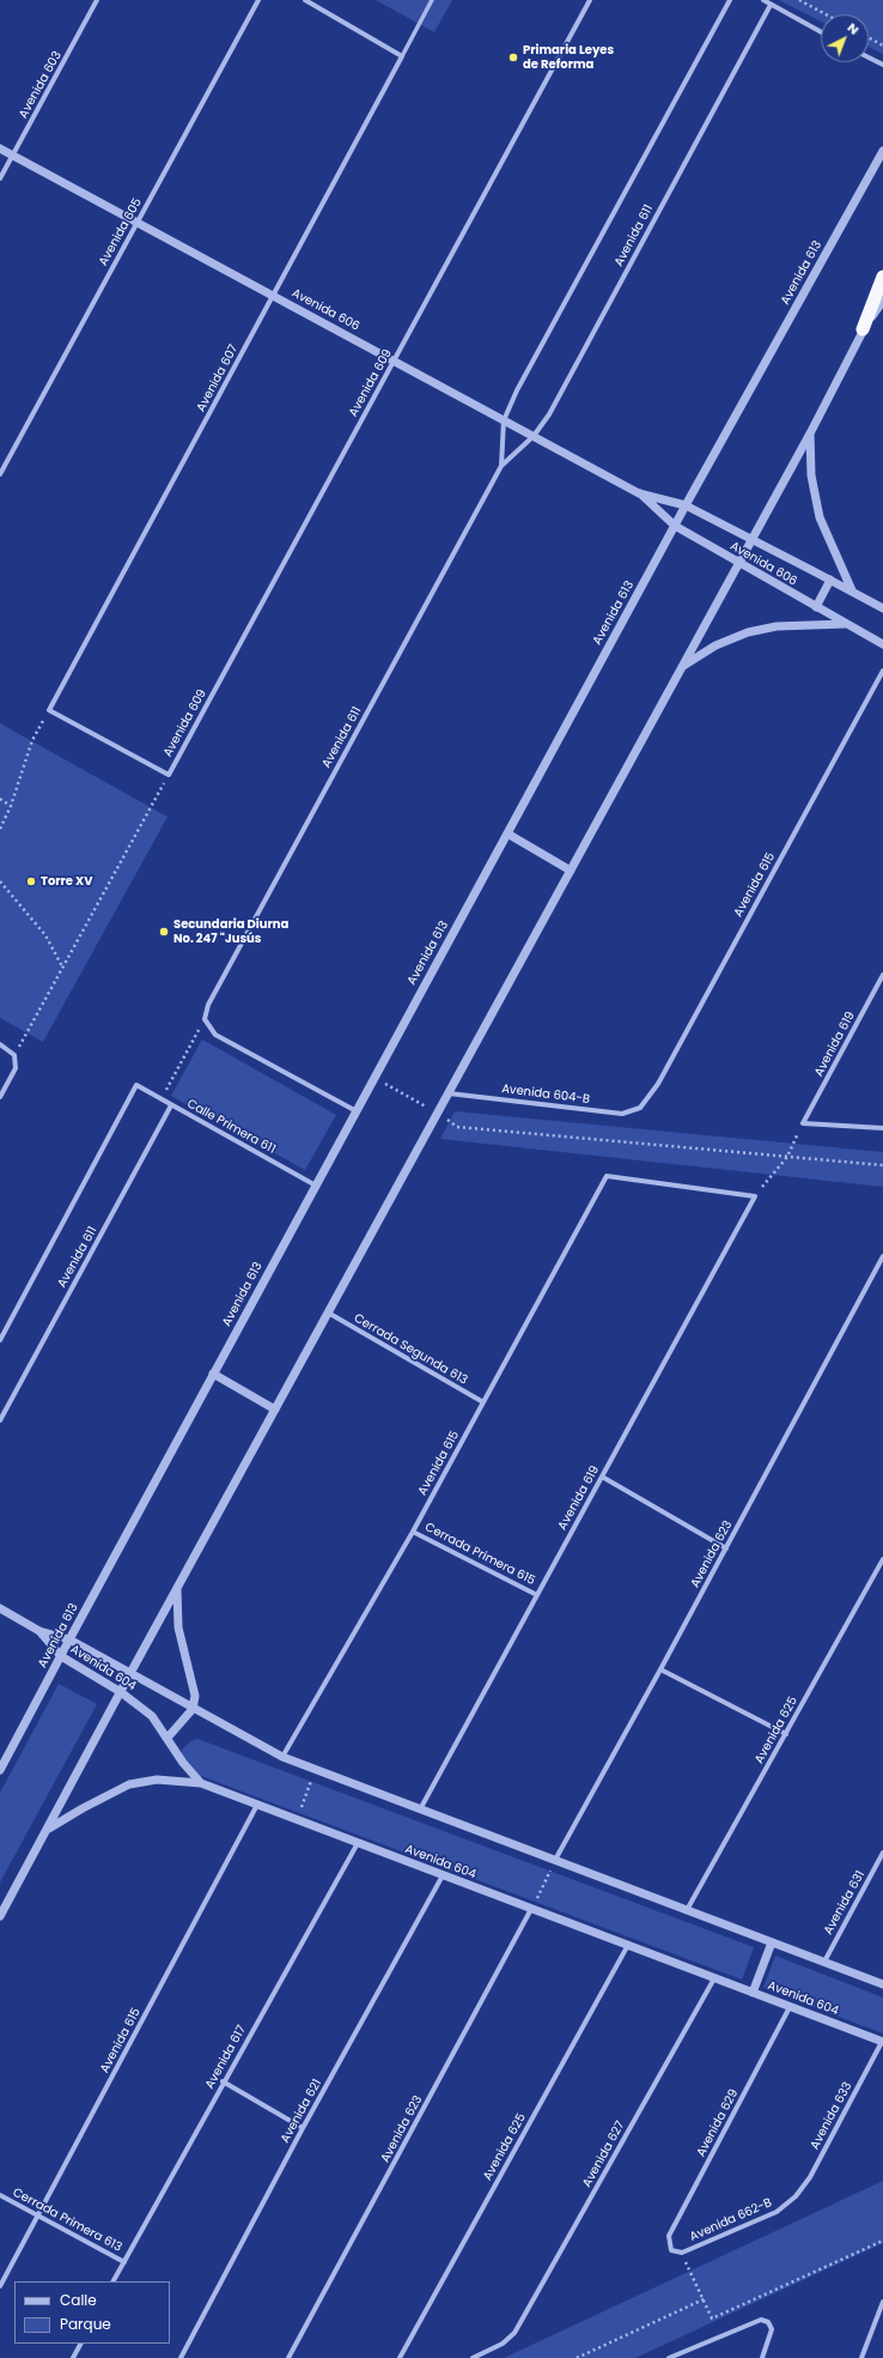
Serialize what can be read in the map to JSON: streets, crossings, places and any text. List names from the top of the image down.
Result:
{
  "streets": {
    "street": [
      "Avenida 603",
      "Avenida 605",
      "Avenida 611",
      "Avenida 613",
      "Avenida 606",
      "Avenida 607",
      "Avenida 609",
      "Avenida 615",
      "Avenida 619",
      "Avenida 604-B",
      "Calle Primera 611",
      "Cerrada Segunda 613",
      "Cerrada Primera 615",
      "Avenida 623",
      "Avenida 604",
      "Avenida 625",
      "Avenida 631",
      "Avenida 617",
      "Avenida 621",
      "Avenida 633",
      "Avenida 629",
      "Avenida 627",
      "Cerrada Primera 613",
      "Avenida 662-B"
    ]
  },
  "crossings": [
    ["Avenida 603", "Avenida 606"],
    ["Avenida 605", "Avenida 606"],
    ["Avenida 611", "Avenida 606"],
    ["Avenida 611", "Calle Primera 611"],
    ["Avenida 613", "Avenida 606"],
    ["Avenida 613", "Calle Primera 611"],
    ["Avenida 613", "Avenida 604"],
    ["Avenida 606", "Avenida 607"],
    ["Avenida 606", "Avenida 609"],
    ["Avenida 615", "Avenida 619"],
    ["Avenida 615", "Avenida 604-B"],
    ["Avenida 615", "Cerrada Segunda 613"],
    ["Avenida 615", "Cerrada Primera 615"],
    ["Avenida 615", "Avenida 604"],
    ["Avenida 615", "Cerrada Primera 613"],
    ["Avenida 619", "Cerrada Primera 615"],
    ["Avenida 619", "Avenida 604"],
    ["Avenida 623", "Avenida 604"],
    ["Avenida 604", "Avenida 625"],
    ["Avenida 604", "Avenida 631"],
    ["Avenida 604", "Avenida 617"],
    ["Avenida 604", "Avenida 621"],
    ["Avenida 604", "Avenida 633"],
    ["Avenida 604", "Avenida 629"],
    ["Avenida 604", "Avenida 627"],
    ["Avenida 617", "Cerrada Primera 613"],
    ["Avenida 633", "Avenida 662-B"],
    ["Avenida 629", "Avenida 662-B"]
  ],
  "places": ["Primaria Leyes de Reforma", "Torre XV", "Secundaria Diurna No. 247 \"Jusús"],
  "legend": ["Calle", "Parque"],
  "north": "top right"
}
